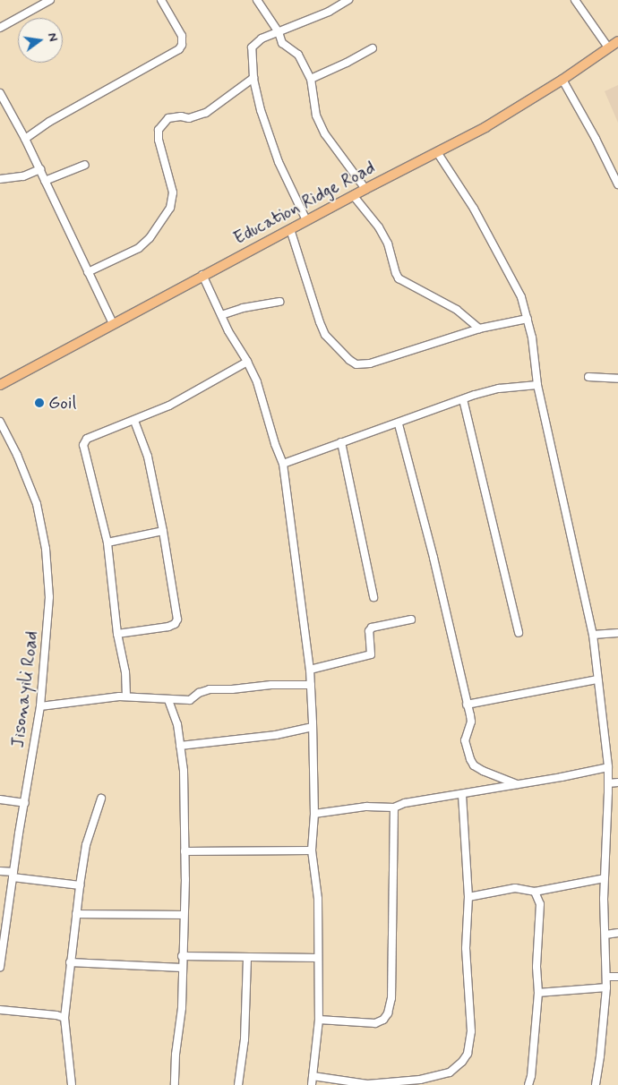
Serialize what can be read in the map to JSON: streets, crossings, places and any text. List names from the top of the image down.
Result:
{
  "streets": {
    "main road": ["Education Ridge Road"],
    "street": ["Jisonayili Road"]
  },
  "places": ["Goil"],
  "north": "right"
}
